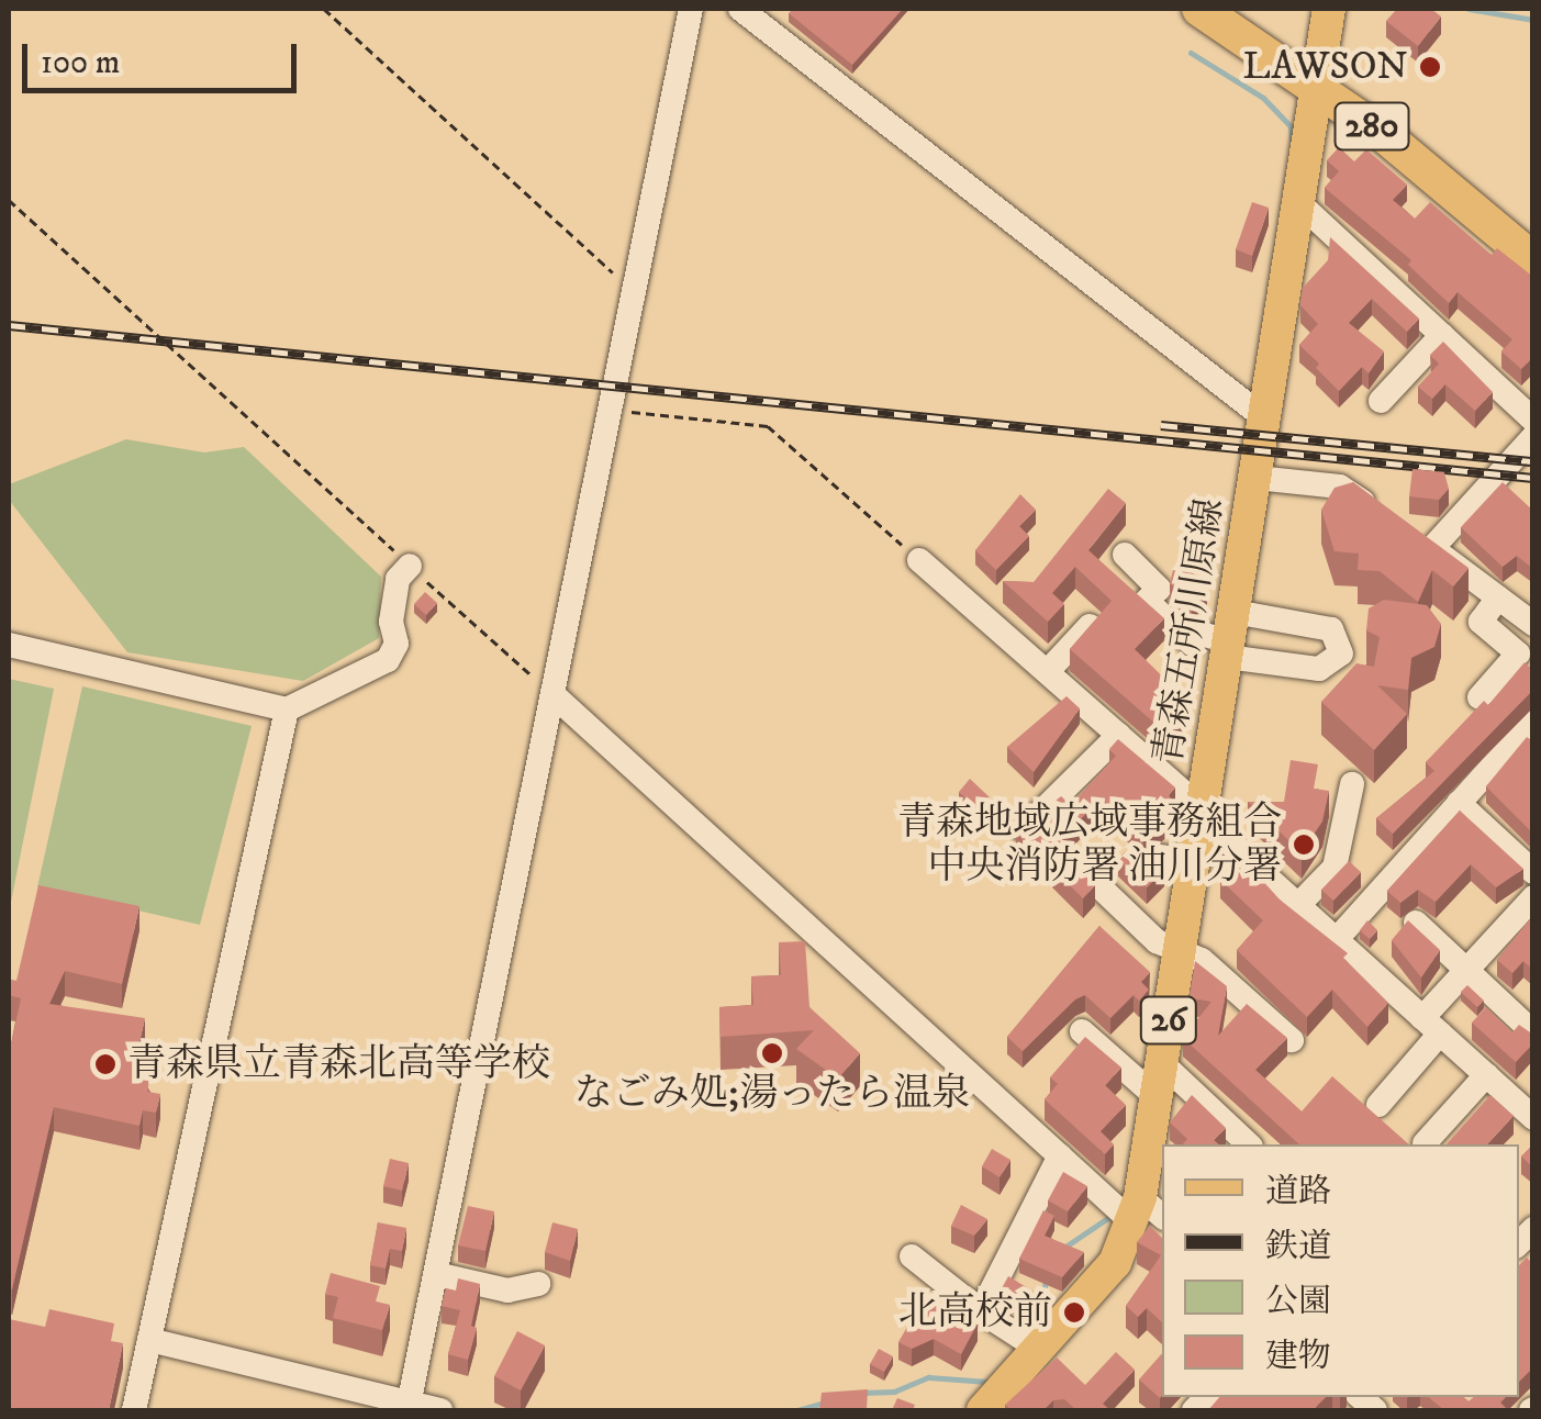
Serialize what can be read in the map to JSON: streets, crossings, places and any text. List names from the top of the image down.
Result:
{
  "streets": {
    "highway": ["280"],
    "main road": ["青森五所川原線", "26"]
  },
  "crossings": [
    ["280", "青森五所川原線"]
  ],
  "places": [
    "LAWSON",
    "青森地域広域事務組合 中央消防署 油川分署",
    "なごみ処;湯ったら温泉",
    "青森県立青森北高等学校",
    "北高校前"
  ],
  "legend": [
    "道路",
    "鉄道",
    "公園",
    "建物"
  ],
  "scale_bar": "100 m"
}
